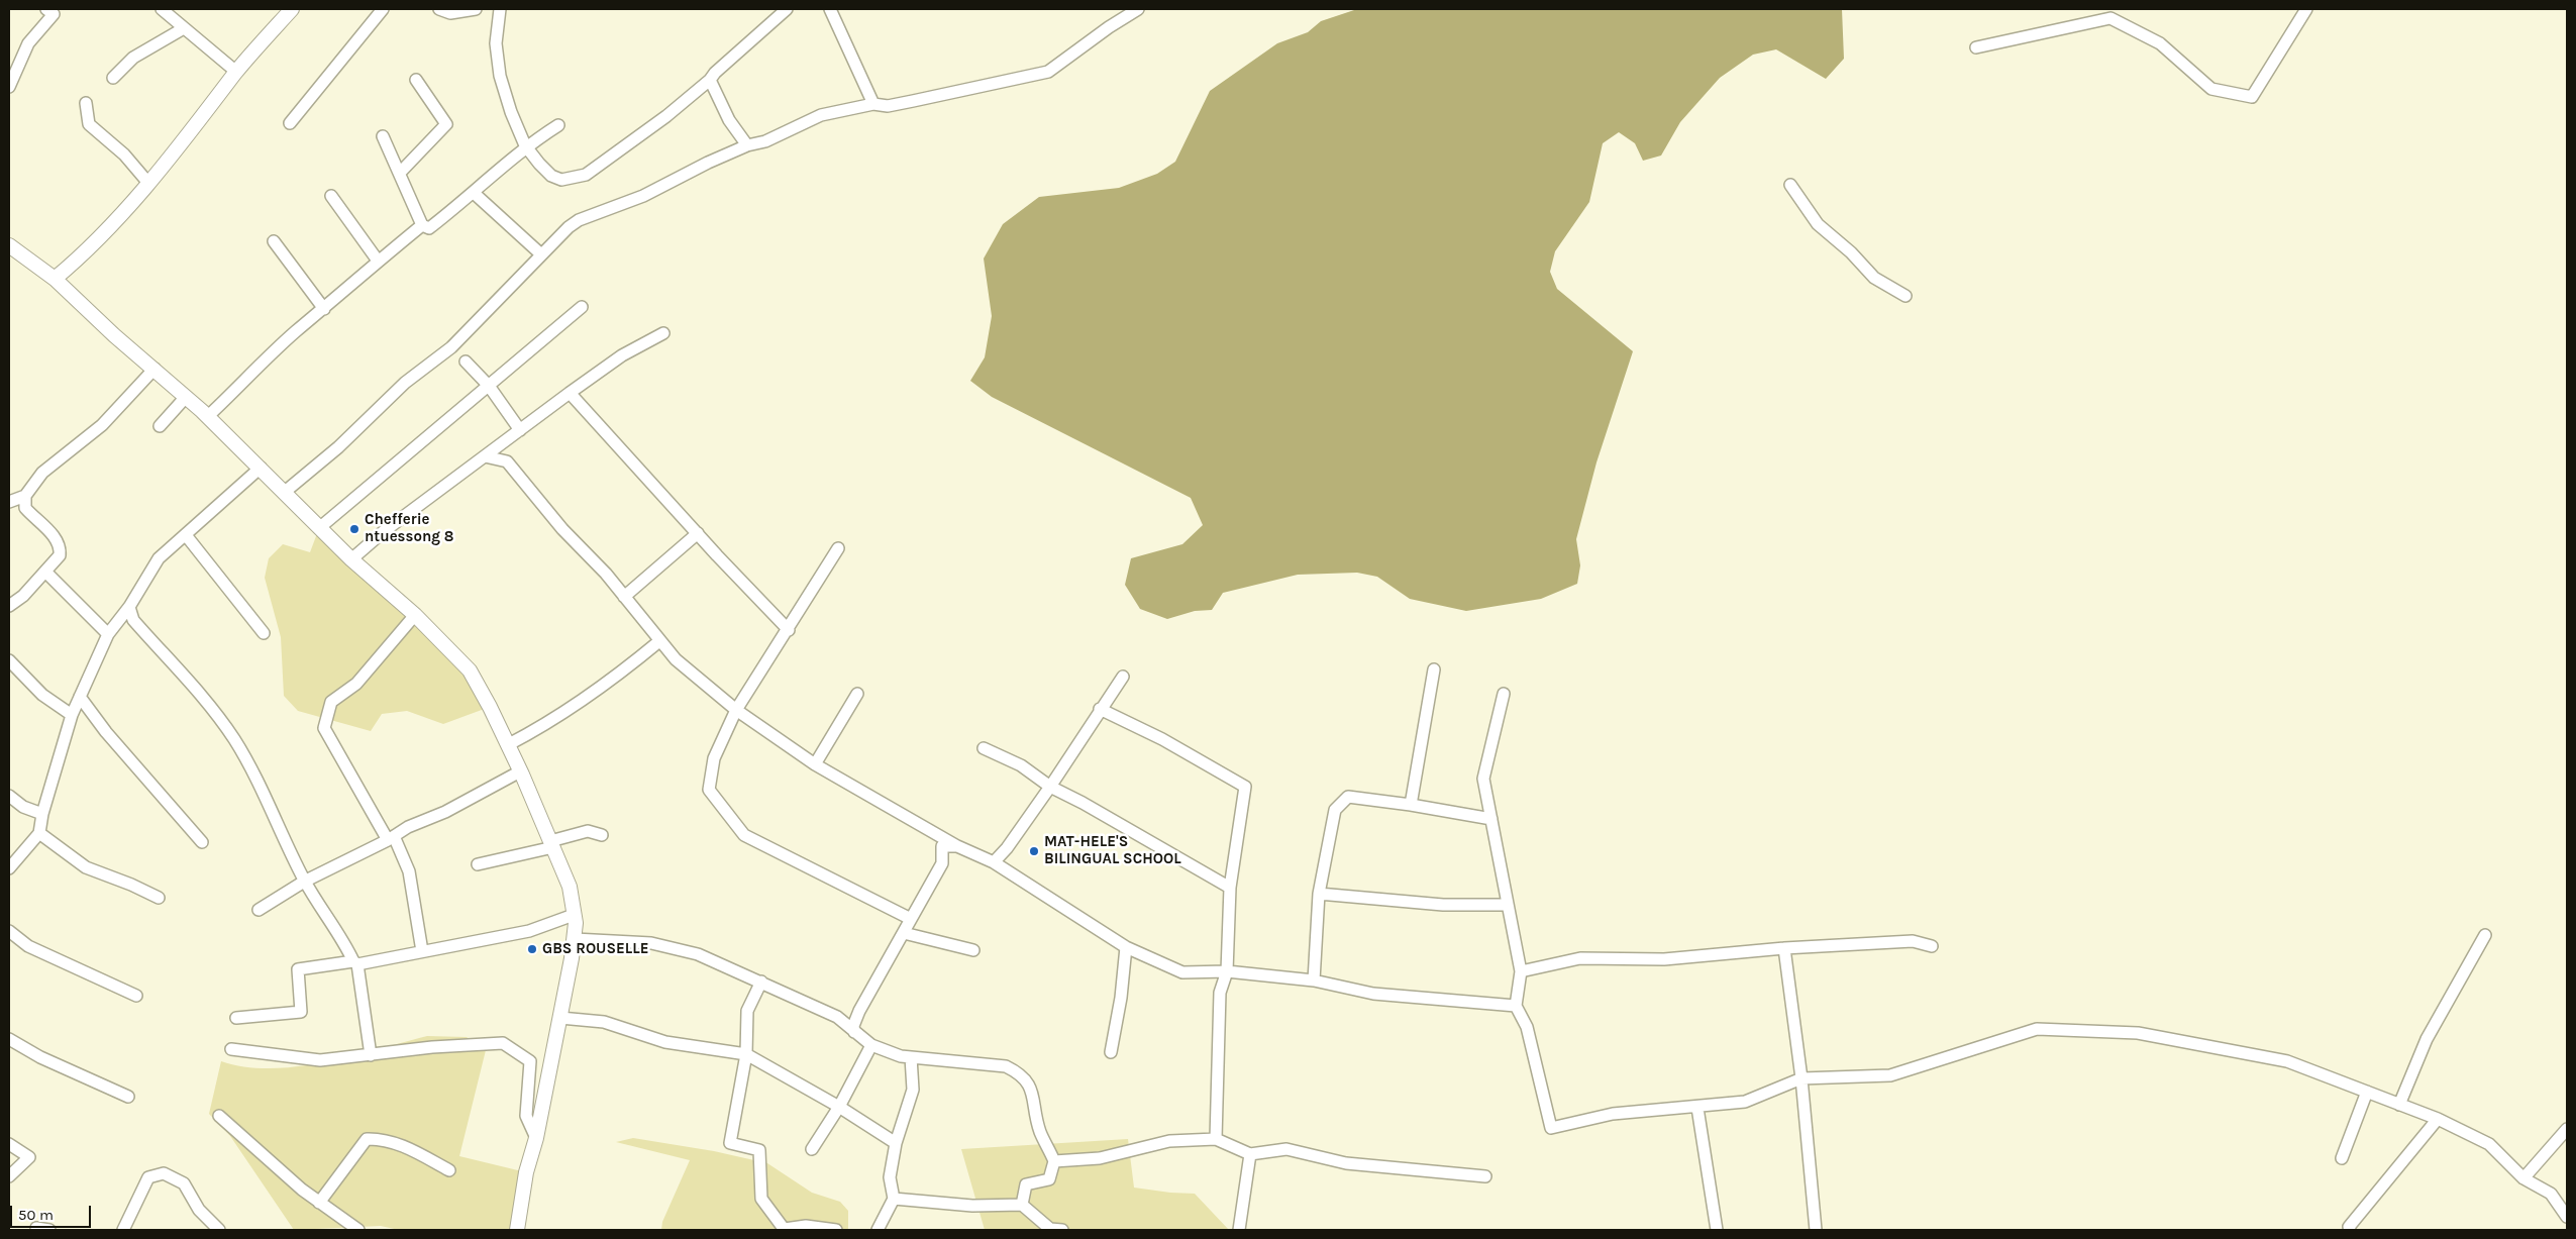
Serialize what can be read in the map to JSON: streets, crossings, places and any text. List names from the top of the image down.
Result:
{
  "places": ["Chefferie ntuessong 8", "MAT-HELE'S BILINGUAL SCHOOL", "GBS ROUSELLE"],
  "scale_bar": "50 m"
}
